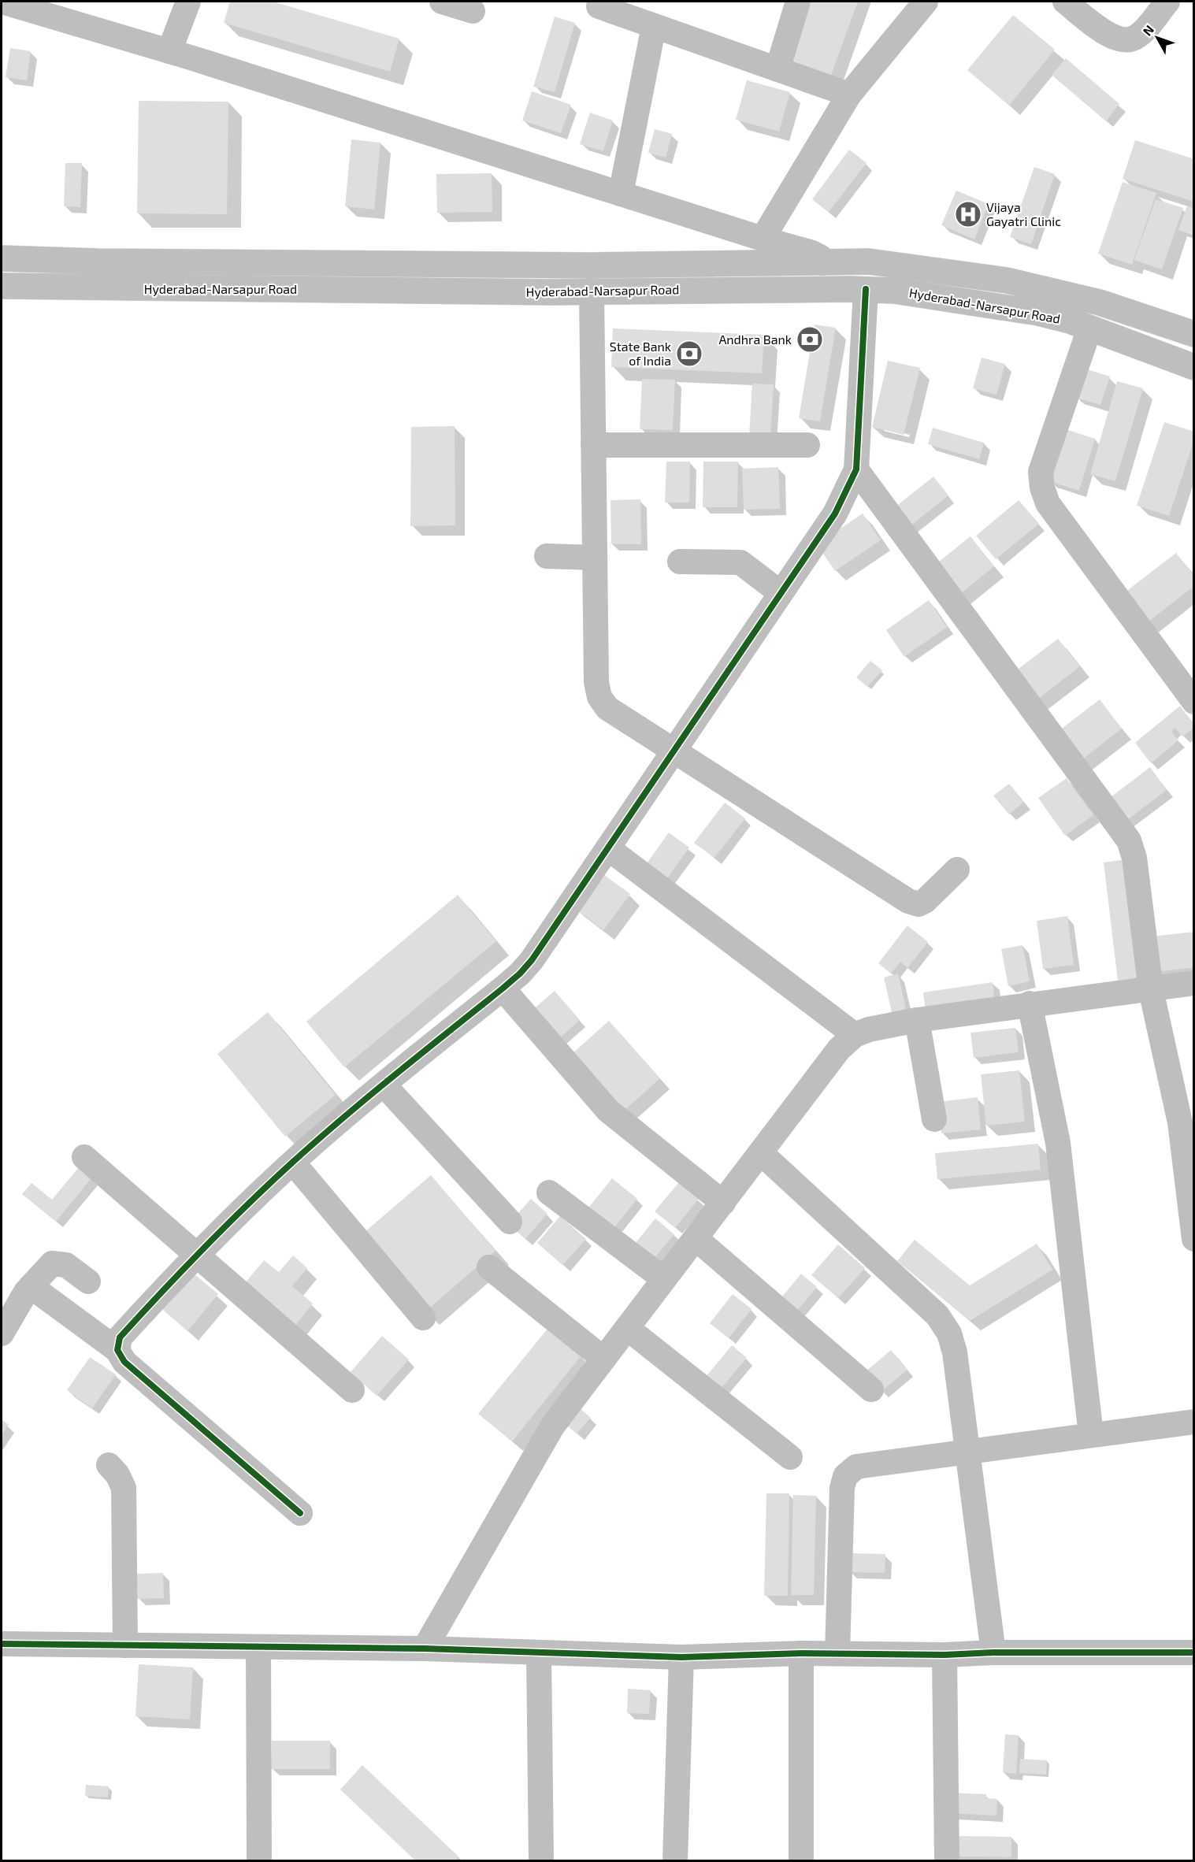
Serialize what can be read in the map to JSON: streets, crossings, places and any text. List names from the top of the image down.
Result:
{
  "streets": {
    "main road": ["Hyderabad-Narsapur Road"]
  },
  "places": {
    "hospital": ["Vijaya Gayatri Clinic"],
    "bank": ["Andhra Bank", "State Bank of India"]
  },
  "north": "top left"
}
